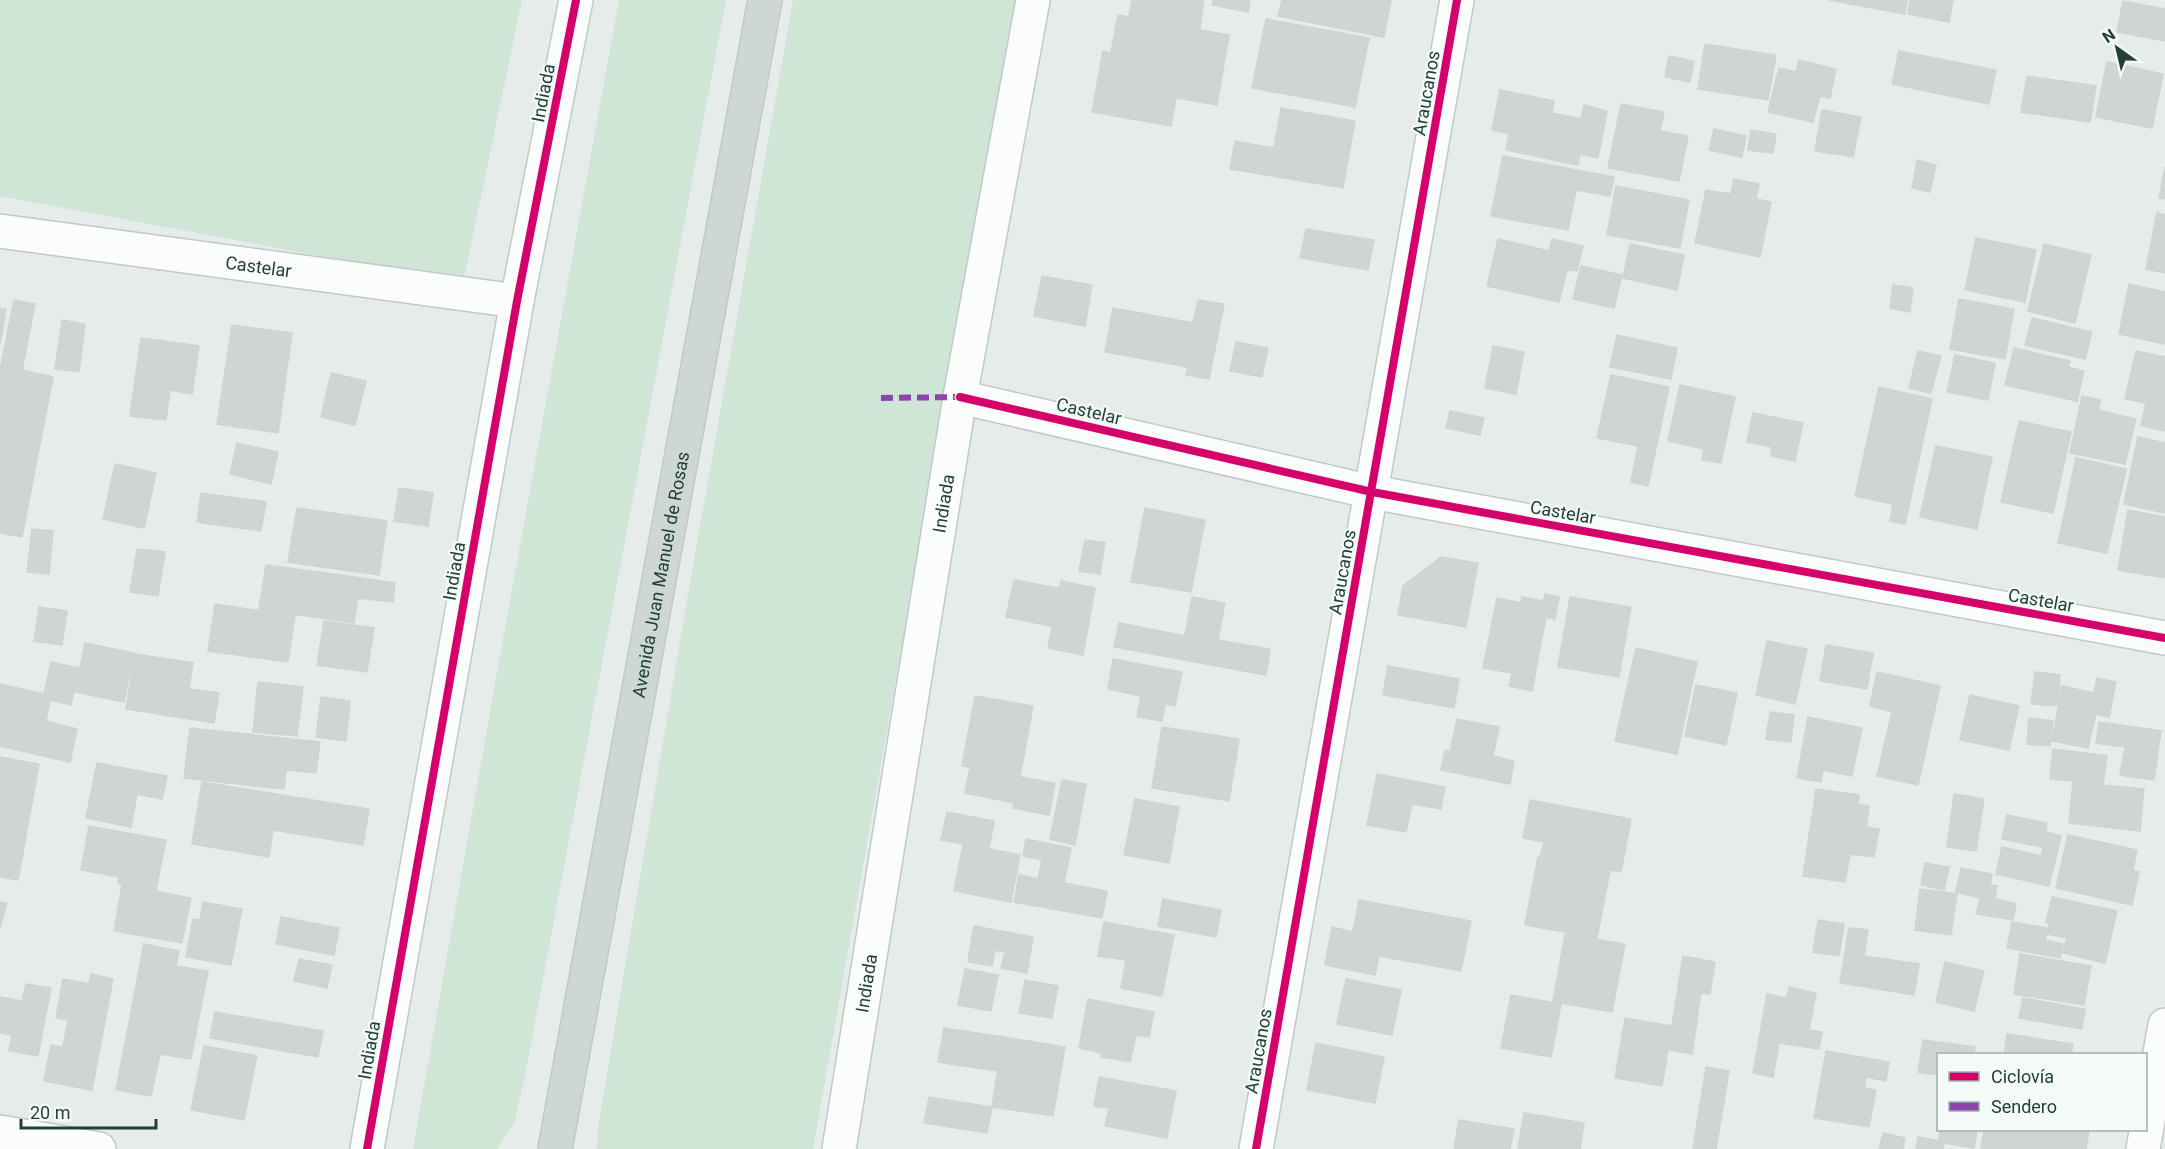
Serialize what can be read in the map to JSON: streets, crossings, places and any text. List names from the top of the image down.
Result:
{
  "streets": {
    "main road": ["Avenida Juan Manuel de Rosas"],
    "street": ["Indiada", "Araucanos", "Castelar"]
  },
  "crossings": [
    ["Indiada", "Castelar"],
    ["Araucanos", "Castelar"]
  ],
  "legend": ["Ciclovía", "Sendero"],
  "scale_bar": "20 m",
  "north": "top left"
}
